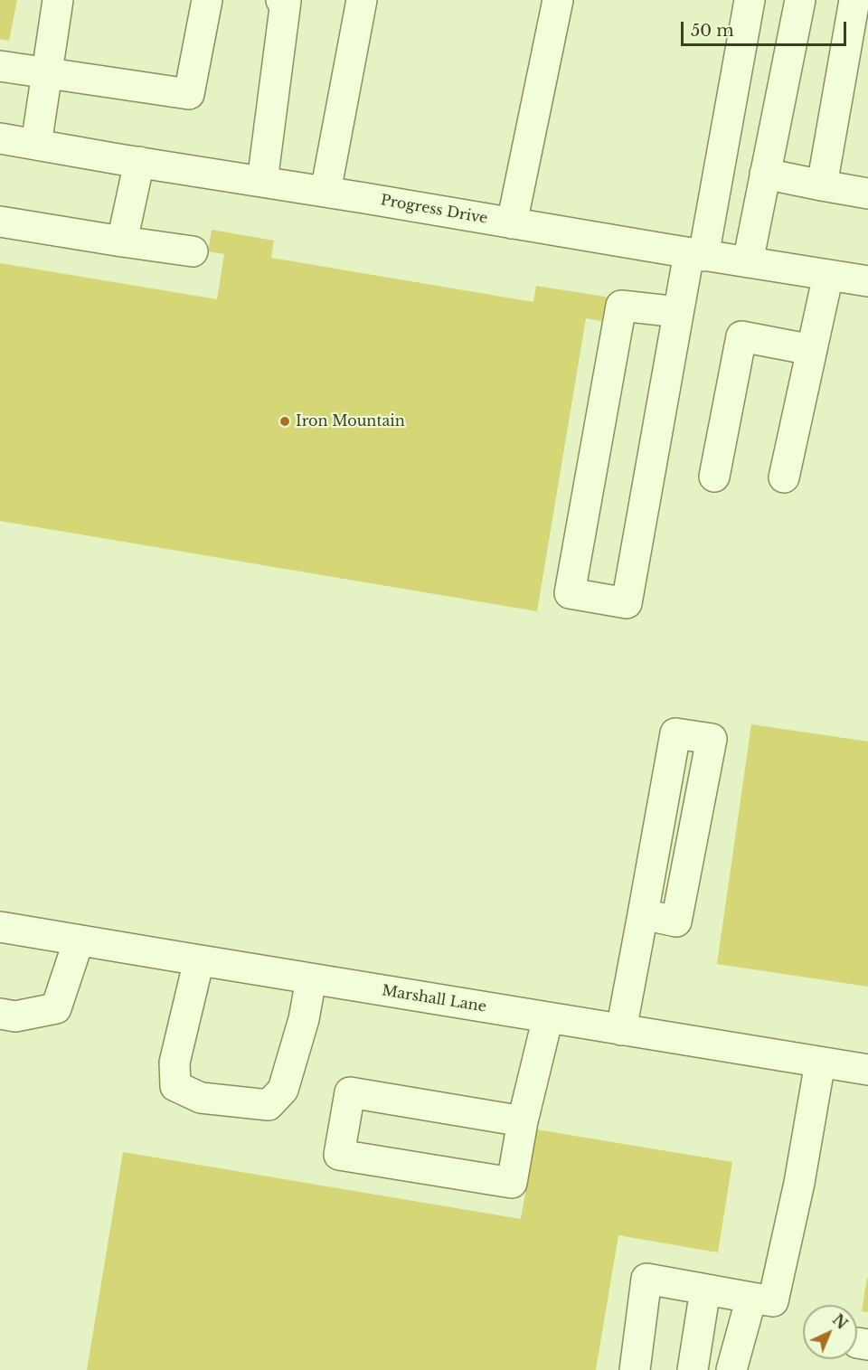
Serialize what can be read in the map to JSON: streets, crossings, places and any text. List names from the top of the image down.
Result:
{
  "streets": {
    "street": ["Progress Drive", "Marshall Lane"]
  },
  "places": ["Iron Mountain"],
  "scale_bar": "50 m",
  "north": "top right"
}
